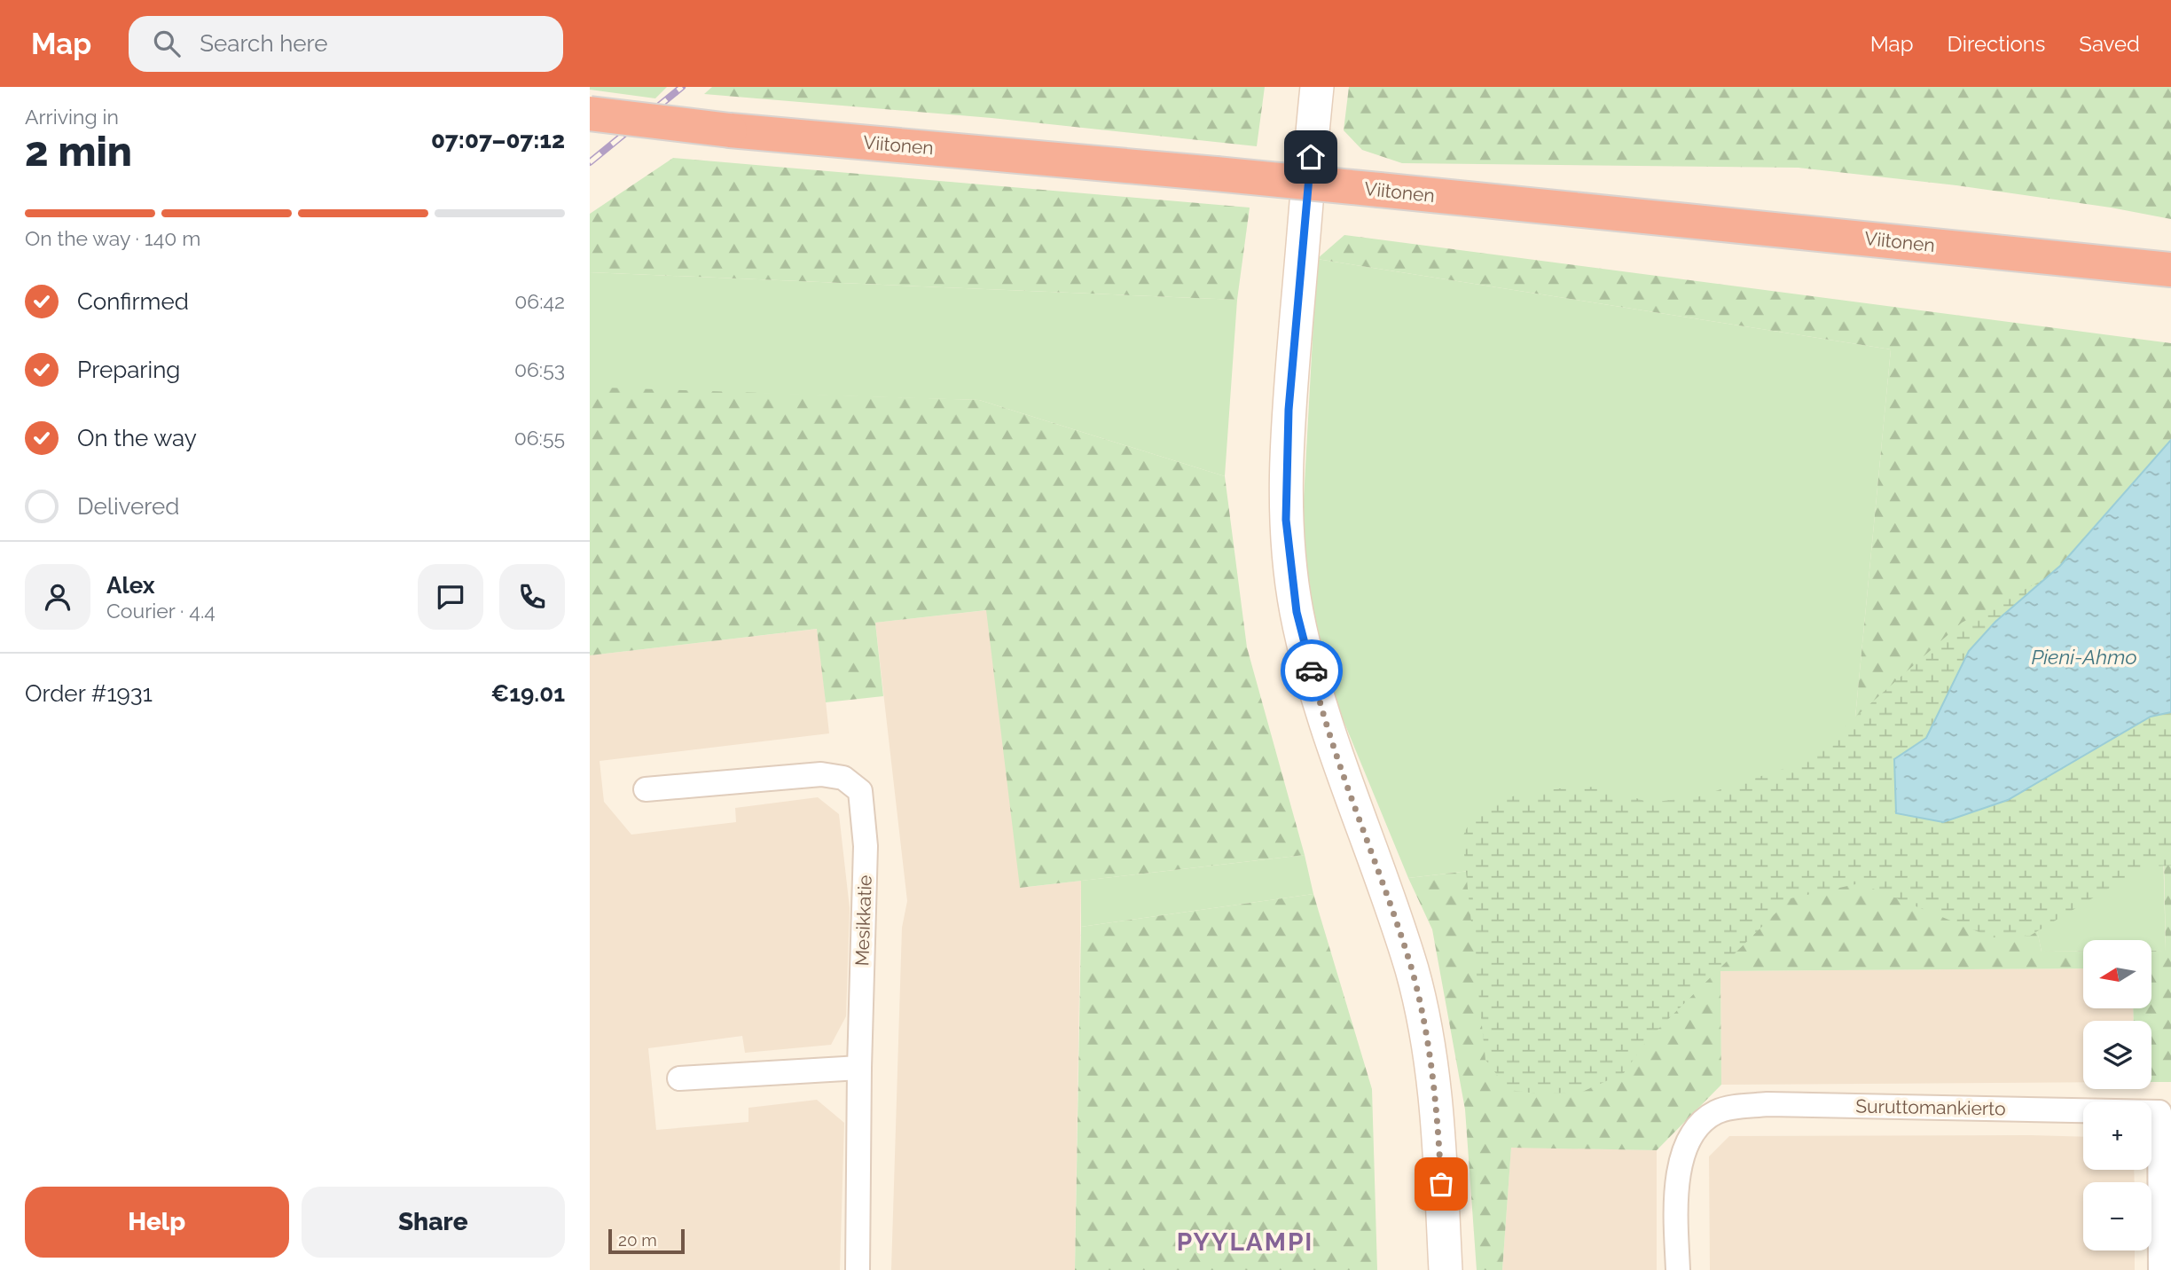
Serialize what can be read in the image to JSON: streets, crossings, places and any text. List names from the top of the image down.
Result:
{
  "streets": {
    "highway": ["Viitonen"],
    "street": ["Mesikkatie", "Suruttomankierto"]
  },
  "districts": ["PYYLAMPI"],
  "water": ["Pieni-Ahmo"],
  "scale_bar": "20 m",
  "north": "left",
  "page": {
    "header": "Map",
    "search": "Search here",
    "nav": ["Map", "Directions", "Saved"],
    "heading": ["2 min", "Arriving in", "07:07–07:12"],
    "panel": [
      "Alex",
      "Courier · 4.4",
      "Order #1931",
      "€19.01"
    ],
    "bar": "On the way · 140 m",
    "list": [
      ["Confirmed", "06:42"],
      ["Preparing", "06:53"],
      ["On the way", "06:55"],
      "Delivered"
    ],
    "map_buttons": ["+", "−"],
    "buttons": ["Help", "Share"],
    "scale": "20 m"
  }
}
